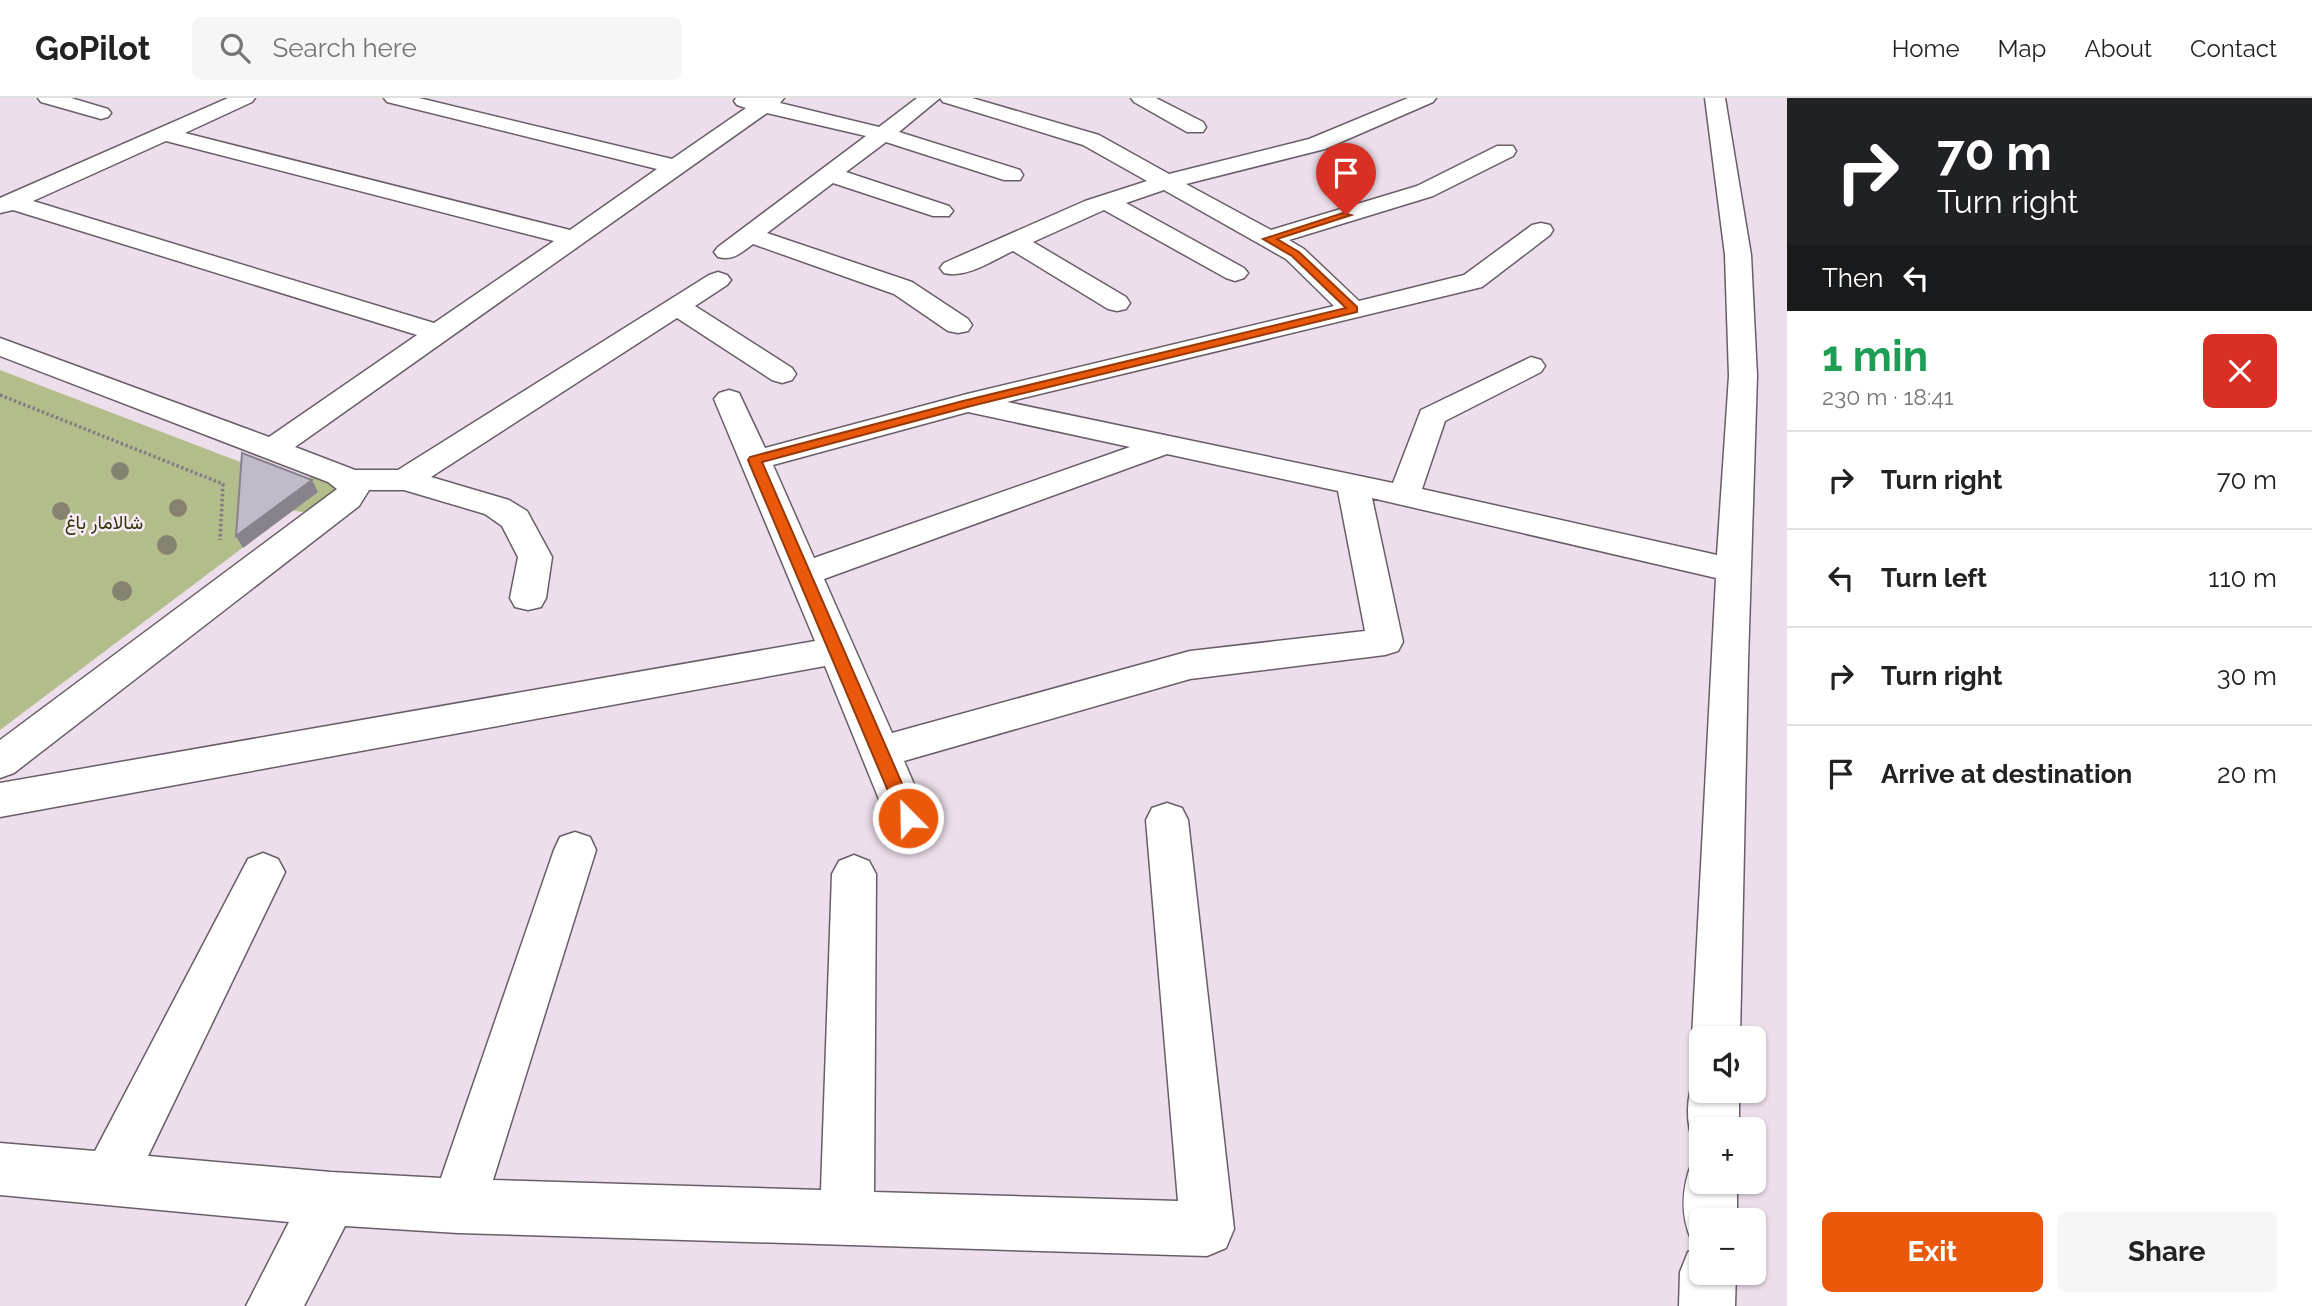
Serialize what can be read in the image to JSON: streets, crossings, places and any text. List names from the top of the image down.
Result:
{
  "parks": ["شالامار باغ"],
  "page": {
    "header": "GoPilot",
    "search": "Search here",
    "nav": [
      "Home",
      "Map",
      "About",
      "Contact"
    ],
    "turn": ["70 m", "Turn right"],
    "then": "Then",
    "heading": ["1 min", "230 m · 18:41"],
    "list": [
      {
        "name": "Turn right",
        "value": "70 m"
      },
      {
        "name": "Turn left",
        "value": "110 m"
      },
      {
        "name": "Turn right",
        "value": "30 m"
      },
      {
        "name": "Arrive at destination",
        "value": "20 m"
      }
    ],
    "map_buttons": ["+", "−"],
    "buttons": ["Exit", "Share"]
  }
}
